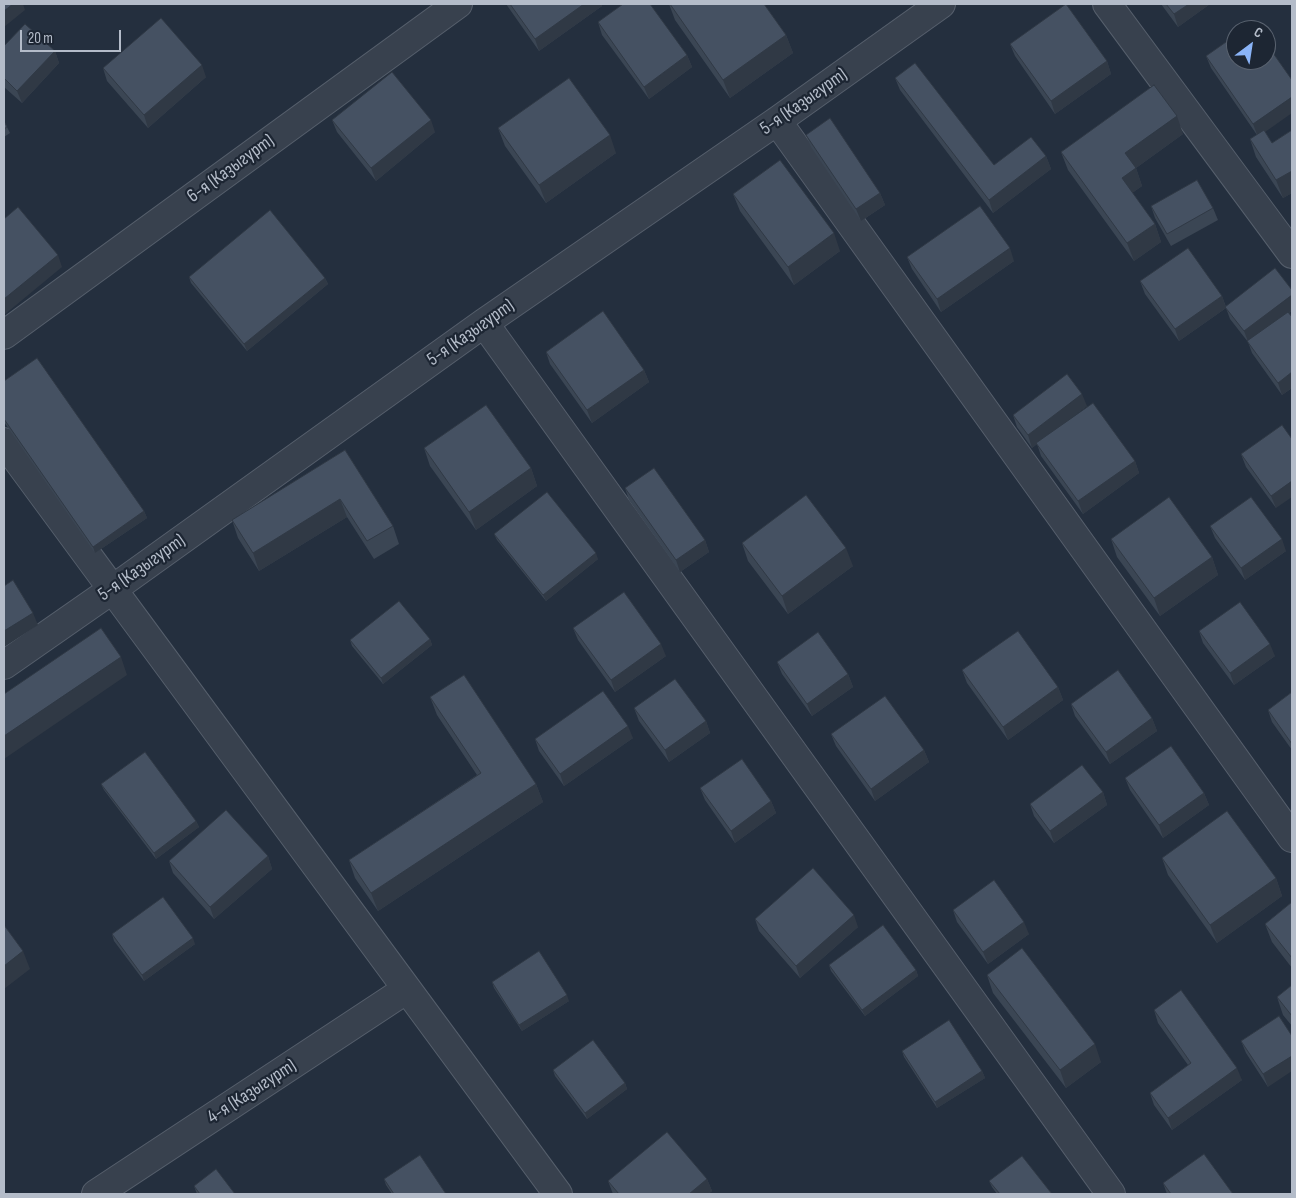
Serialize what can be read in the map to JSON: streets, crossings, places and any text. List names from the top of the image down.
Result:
{
  "streets": {
    "street": ["5-я (Казыгурт)", "6-я (Казыгурт)", "4-я (Казыгурт)"]
  },
  "scale_bar": "20 m",
  "north": "top right"
}
